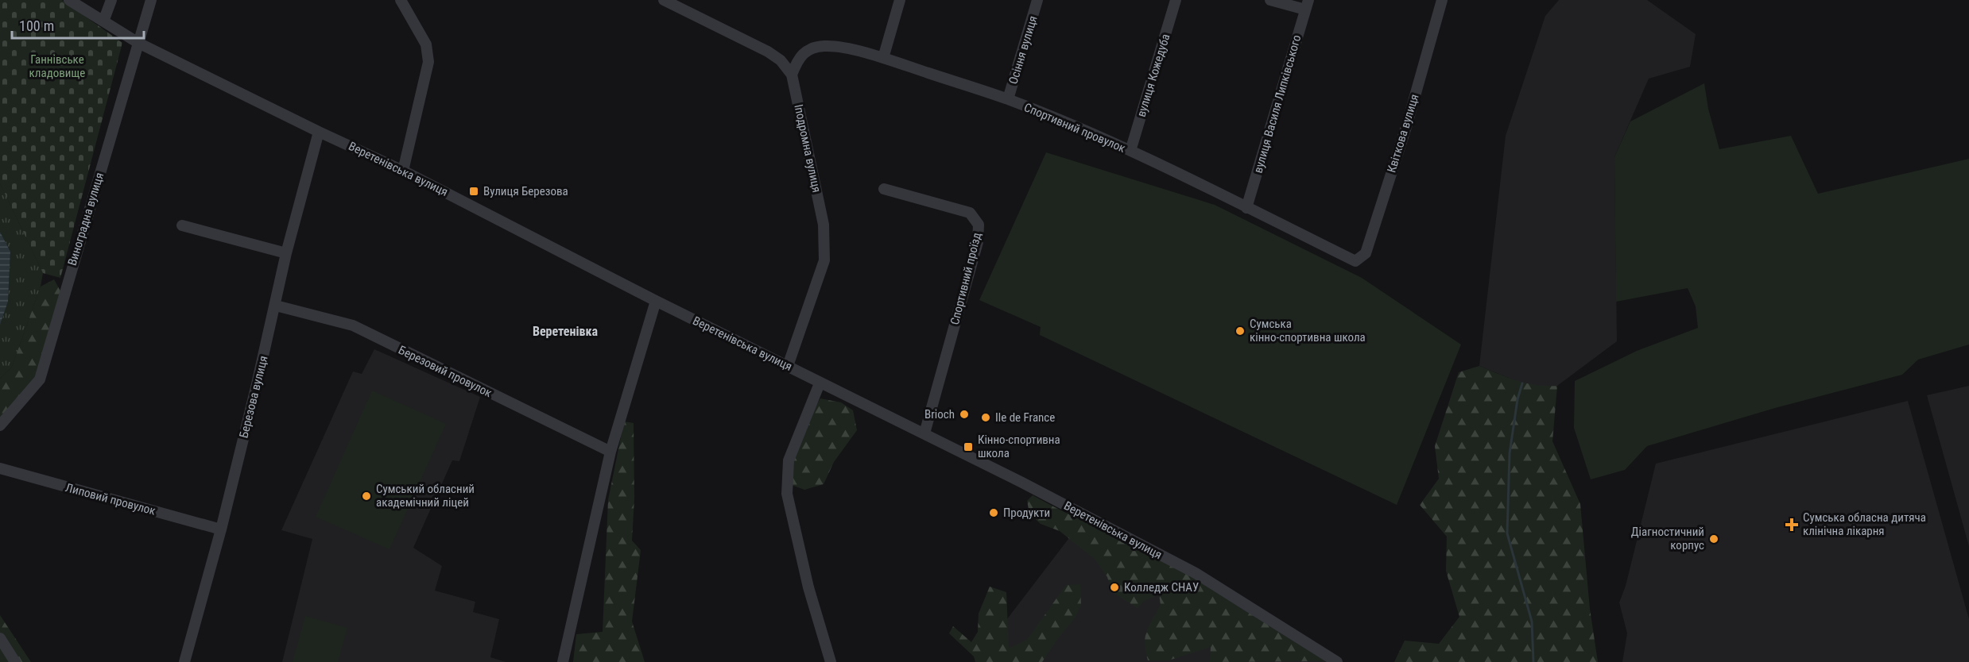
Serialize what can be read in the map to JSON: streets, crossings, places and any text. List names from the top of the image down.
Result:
{
  "streets": {
    "street": [
      "Осіння вулиця",
      "вулиця Кожедуба",
      "вулиця Василя Липківського",
      "Спортивний провулок",
      "Квіткова вулиця",
      "Іподромна вулиця",
      "Веретенівська вулиця",
      "Виноградна вулиця",
      "Спортивний проїзд",
      "Березовий провулок",
      "Березова вулиця",
      "Липовий провулок"
    ]
  },
  "crossings": [
    ["Осіння вулиця", "Спортивний провулок"],
    ["вулиця Кожедуба", "Спортивний провулок"],
    ["вулиця Василя Липківського", "Спортивний провулок"],
    ["Спортивний провулок", "Квіткова вулиця"],
    ["Спортивний провулок", "Іподромна вулиця"],
    ["Іподромна вулиця", "Веретенівська вулиця"],
    ["Веретенівська вулиця", "Виноградна вулиця"],
    ["Веретенівська вулиця", "Спортивний проїзд"],
    ["Веретенівська вулиця", "Березова вулиця"],
    ["Березовий провулок", "Березова вулиця"],
    ["Березова вулиця", "Липовий провулок"]
  ],
  "districts": ["Веретенівка"],
  "parks": ["Ганнівське кладовище"],
  "places": {
    "transit": ["Вулиця Березова", "Кінно-спортивна школа"],
    "other": [
      "Сумська кінно-спортивна школа",
      "Brioch",
      "Ile de France",
      "Сумський обласний академічний ліцей",
      "Продукти",
      "Діагностичний корпус",
      "Колледж СНАУ"
    ],
    "health": ["Сумська обласна дитяча клінічна лікарня"]
  },
  "scale_bar": "100 m"
}
